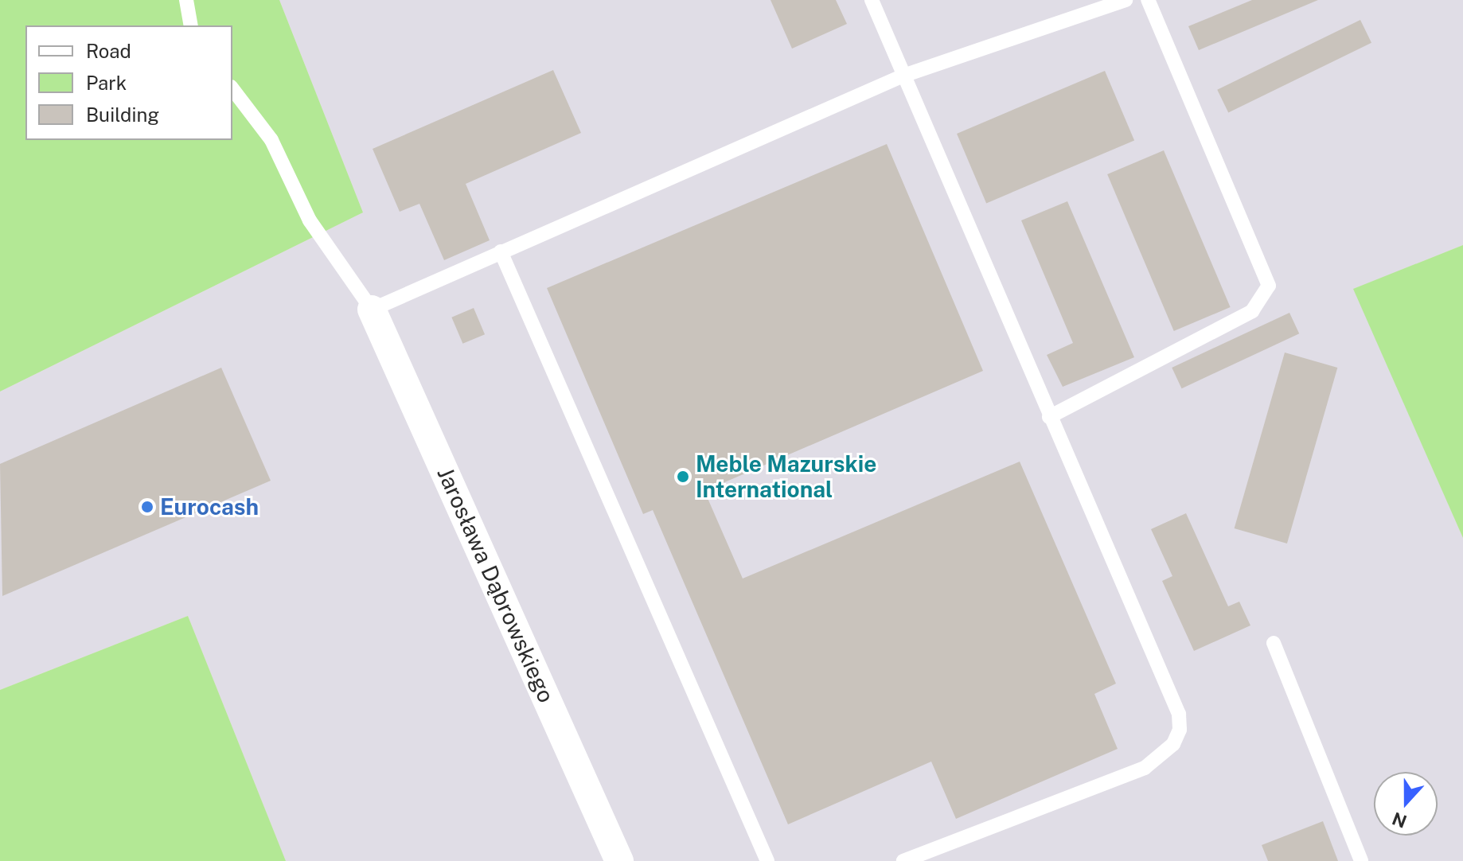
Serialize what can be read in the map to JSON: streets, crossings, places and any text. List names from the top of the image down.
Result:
{
  "streets": {
    "street": ["Jarosława Dąbrowskiego"]
  },
  "places": ["Meble Mazurskie International", "Eurocash"],
  "legend": ["Road", "Park", "Building"],
  "north": "bottom"
}
